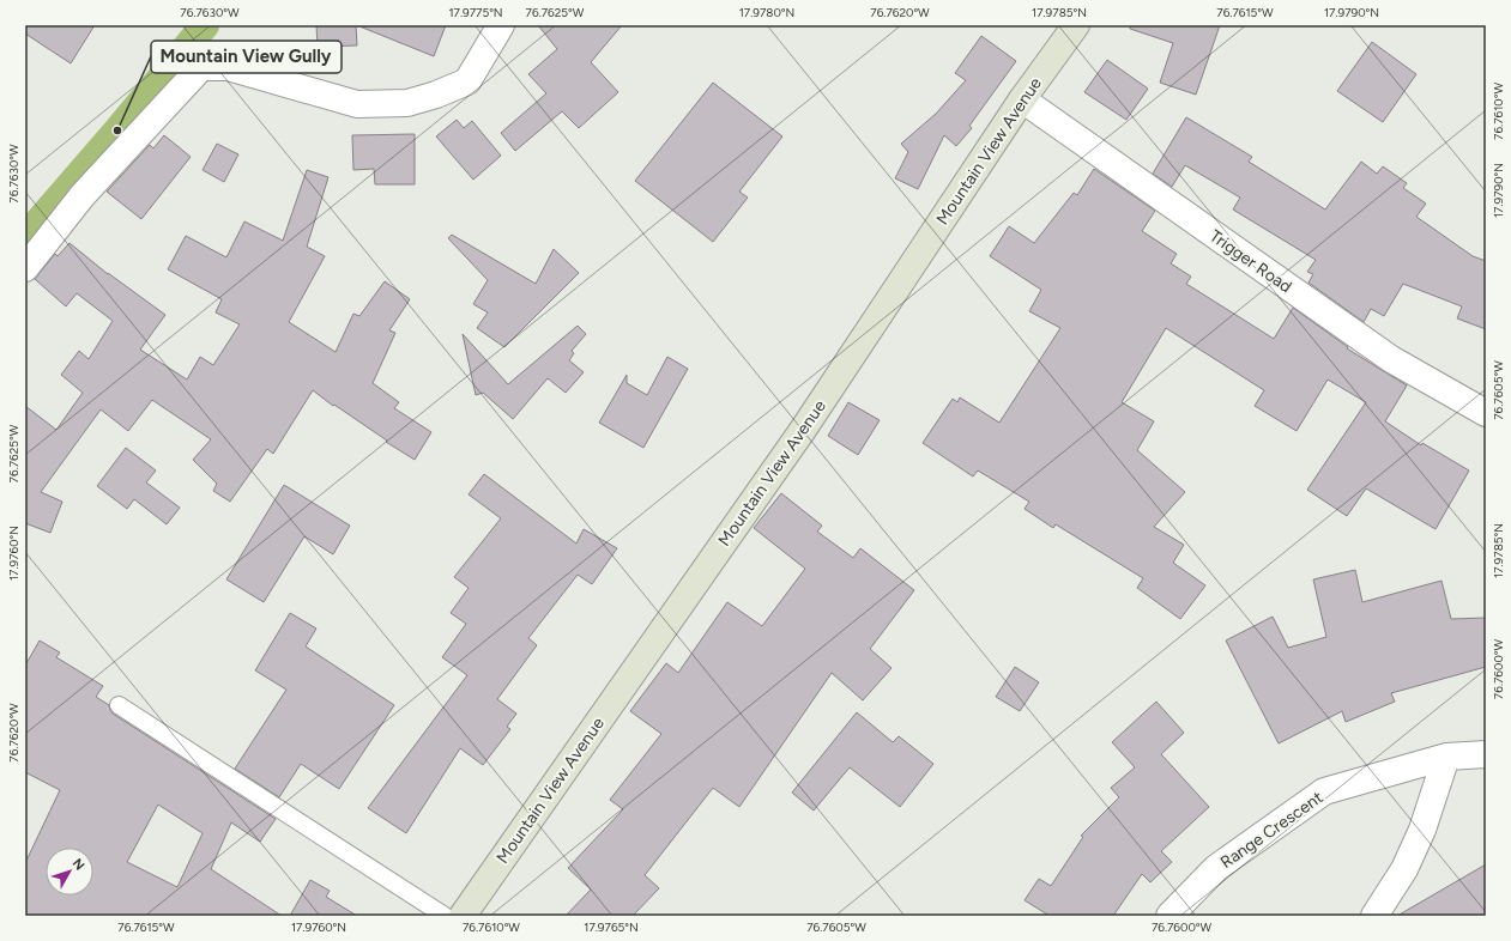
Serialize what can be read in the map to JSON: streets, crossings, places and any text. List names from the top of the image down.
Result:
{
  "streets": {
    "main road": ["Mountain View Avenue"],
    "street": ["Trigger Road", "Range Crescent"]
  },
  "crossings": [
    ["Mountain View Avenue", "Trigger Road"]
  ],
  "places": ["Mountain View Gully"],
  "north": "top right",
  "coordinates": [
    "76.7630°W",
    "17.9775°N",
    "76.7625°W",
    "17.9780°N",
    "76.7620°W",
    "17.9785°N",
    "76.7615°W",
    "17.9790°N",
    "76.7610°W",
    "76.7605°W",
    "17.9760°N",
    "76.7600°W",
    "17.9765°N"
  ]
}
